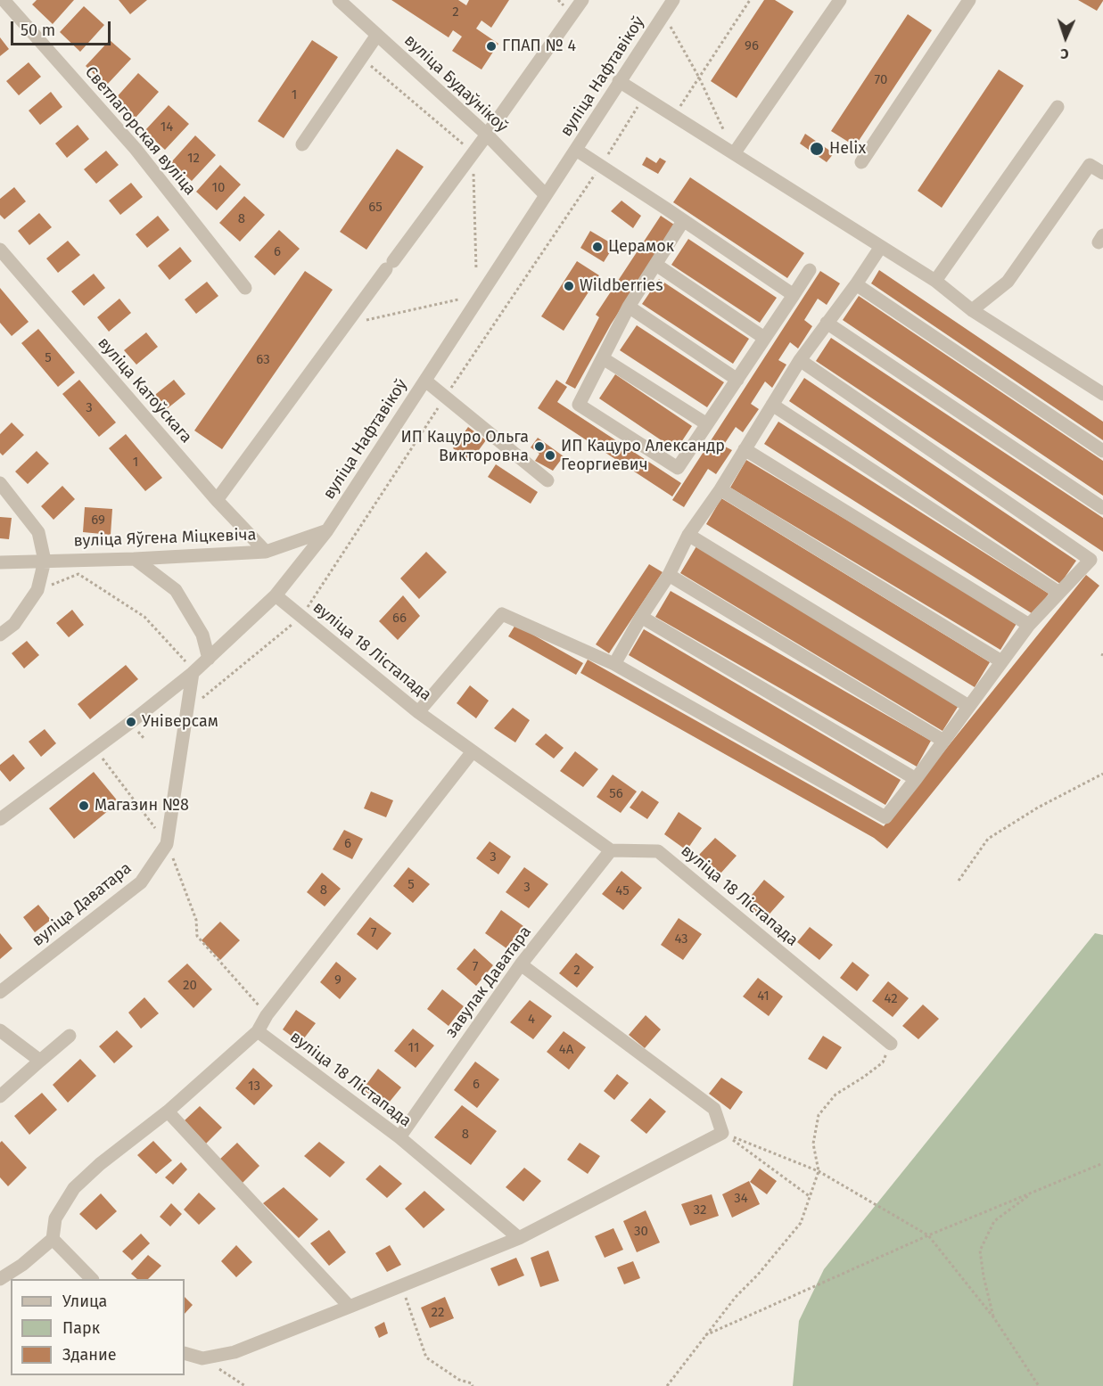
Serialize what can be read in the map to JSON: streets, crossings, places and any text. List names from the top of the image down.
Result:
{
  "streets": {
    "street": [
      "вуліца Нафтавікоў",
      "вуліца Будаўнікоў",
      "Светлагорская вуліца",
      "вуліца Катоўскага",
      "вуліца Яўгена Міцкевіча",
      "вуліца 18 Лістапада",
      "вуліца Даватара",
      "завулак Даватара"
    ]
  },
  "crossings": [
    ["вуліца Нафтавікоў", "вуліца Будаўнікоў"],
    ["вуліца Нафтавікоў", "вуліца Яўгена Міцкевіча"],
    ["вуліца Нафтавікоў", "вуліца 18 Лістапада"],
    ["вуліца Нафтавікоў", "вуліца Даватара"],
    ["вуліца Катоўскага", "вуліца Яўгена Міцкевіча"],
    ["вуліца 18 Лістапада", "завулак Даватара"]
  ],
  "places": [
    "ГПАП № 4",
    "Helix",
    "Церамок",
    "Wildberries",
    "ИП Кацуро Ольга Викторовна",
    "ИП Кацуро Александр Георгиевич",
    "Універсам",
    "Магазин №8"
  ],
  "house_numbers": [
    "2",
    "96",
    "70",
    "1",
    "14",
    "12",
    "10",
    "65",
    "8",
    "6",
    "5",
    "63",
    "3",
    "1",
    "69",
    "66",
    "56",
    "6",
    "3",
    "5",
    "3",
    "8",
    "45",
    "7",
    "43",
    "7",
    "2",
    "9",
    "20",
    "41",
    "42",
    "4",
    "11",
    "4А",
    "6",
    "13",
    "8",
    "34",
    "32",
    "30",
    "22"
  ],
  "legend": ["Улица", "Парк", "Здание"],
  "scale_bar": "50 m",
  "north": "bottom"
}
